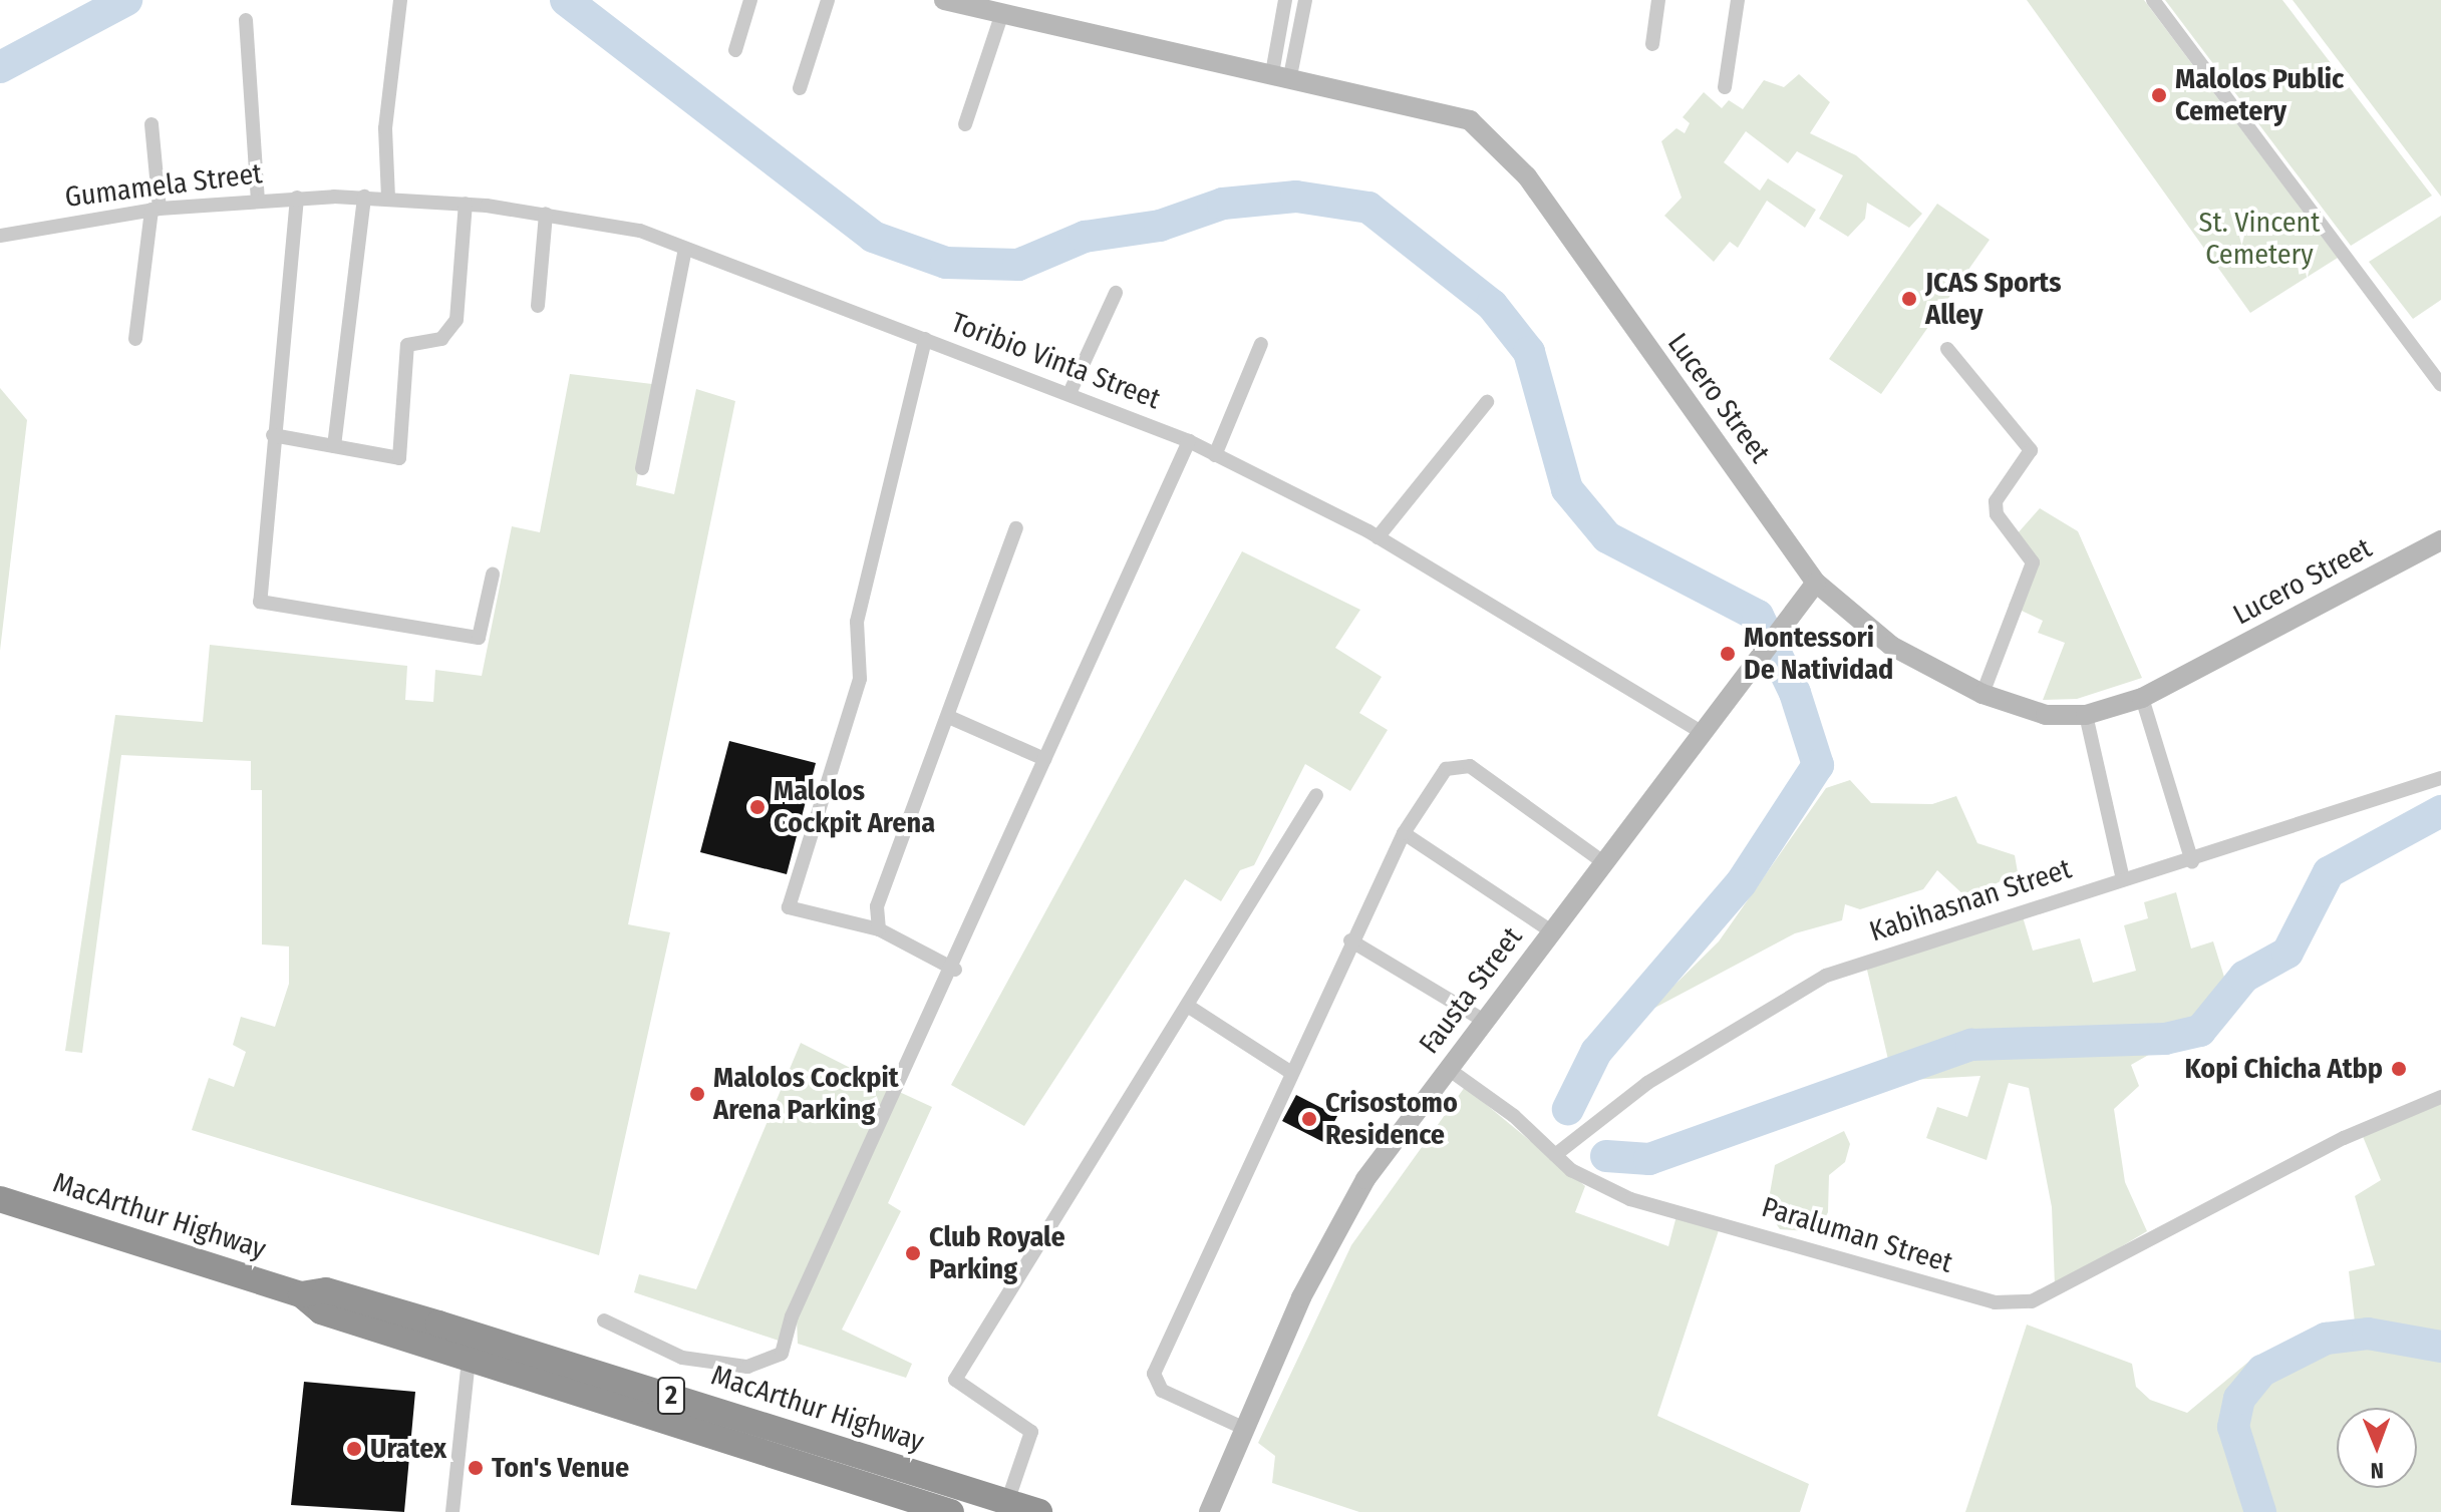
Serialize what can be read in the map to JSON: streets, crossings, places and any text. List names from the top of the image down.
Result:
{
  "streets": {
    "highway": ["MacArthur Highway", "2"],
    "street": [
      "Gumamela Street",
      "Toribio Vinta Street",
      "Lucero Street",
      "Kabihasnan Street",
      "Fausta Street",
      "Paraluman Street"
    ]
  },
  "crossings": [
    ["Gumamela Street", "Toribio Vinta Street"],
    ["Toribio Vinta Street", "Fausta Street"],
    ["Lucero Street", "Fausta Street"],
    ["Kabihasnan Street", "Paraluman Street"],
    ["Fausta Street", "Paraluman Street"]
  ],
  "parks": ["St. Vincent Cemetery"],
  "places": [
    "Malolos Public Cemetery",
    "JCAS Sports Alley",
    "Montessori De Natividad",
    "Malolos Cockpit Arena",
    "Kopi Chicha Atbp",
    "Malolos Cockpit Arena Parking",
    "Crisostomo Residence",
    "Club Royale Parking",
    "Uratex",
    "Ton's Venue"
  ],
  "north": "bottom"
}
